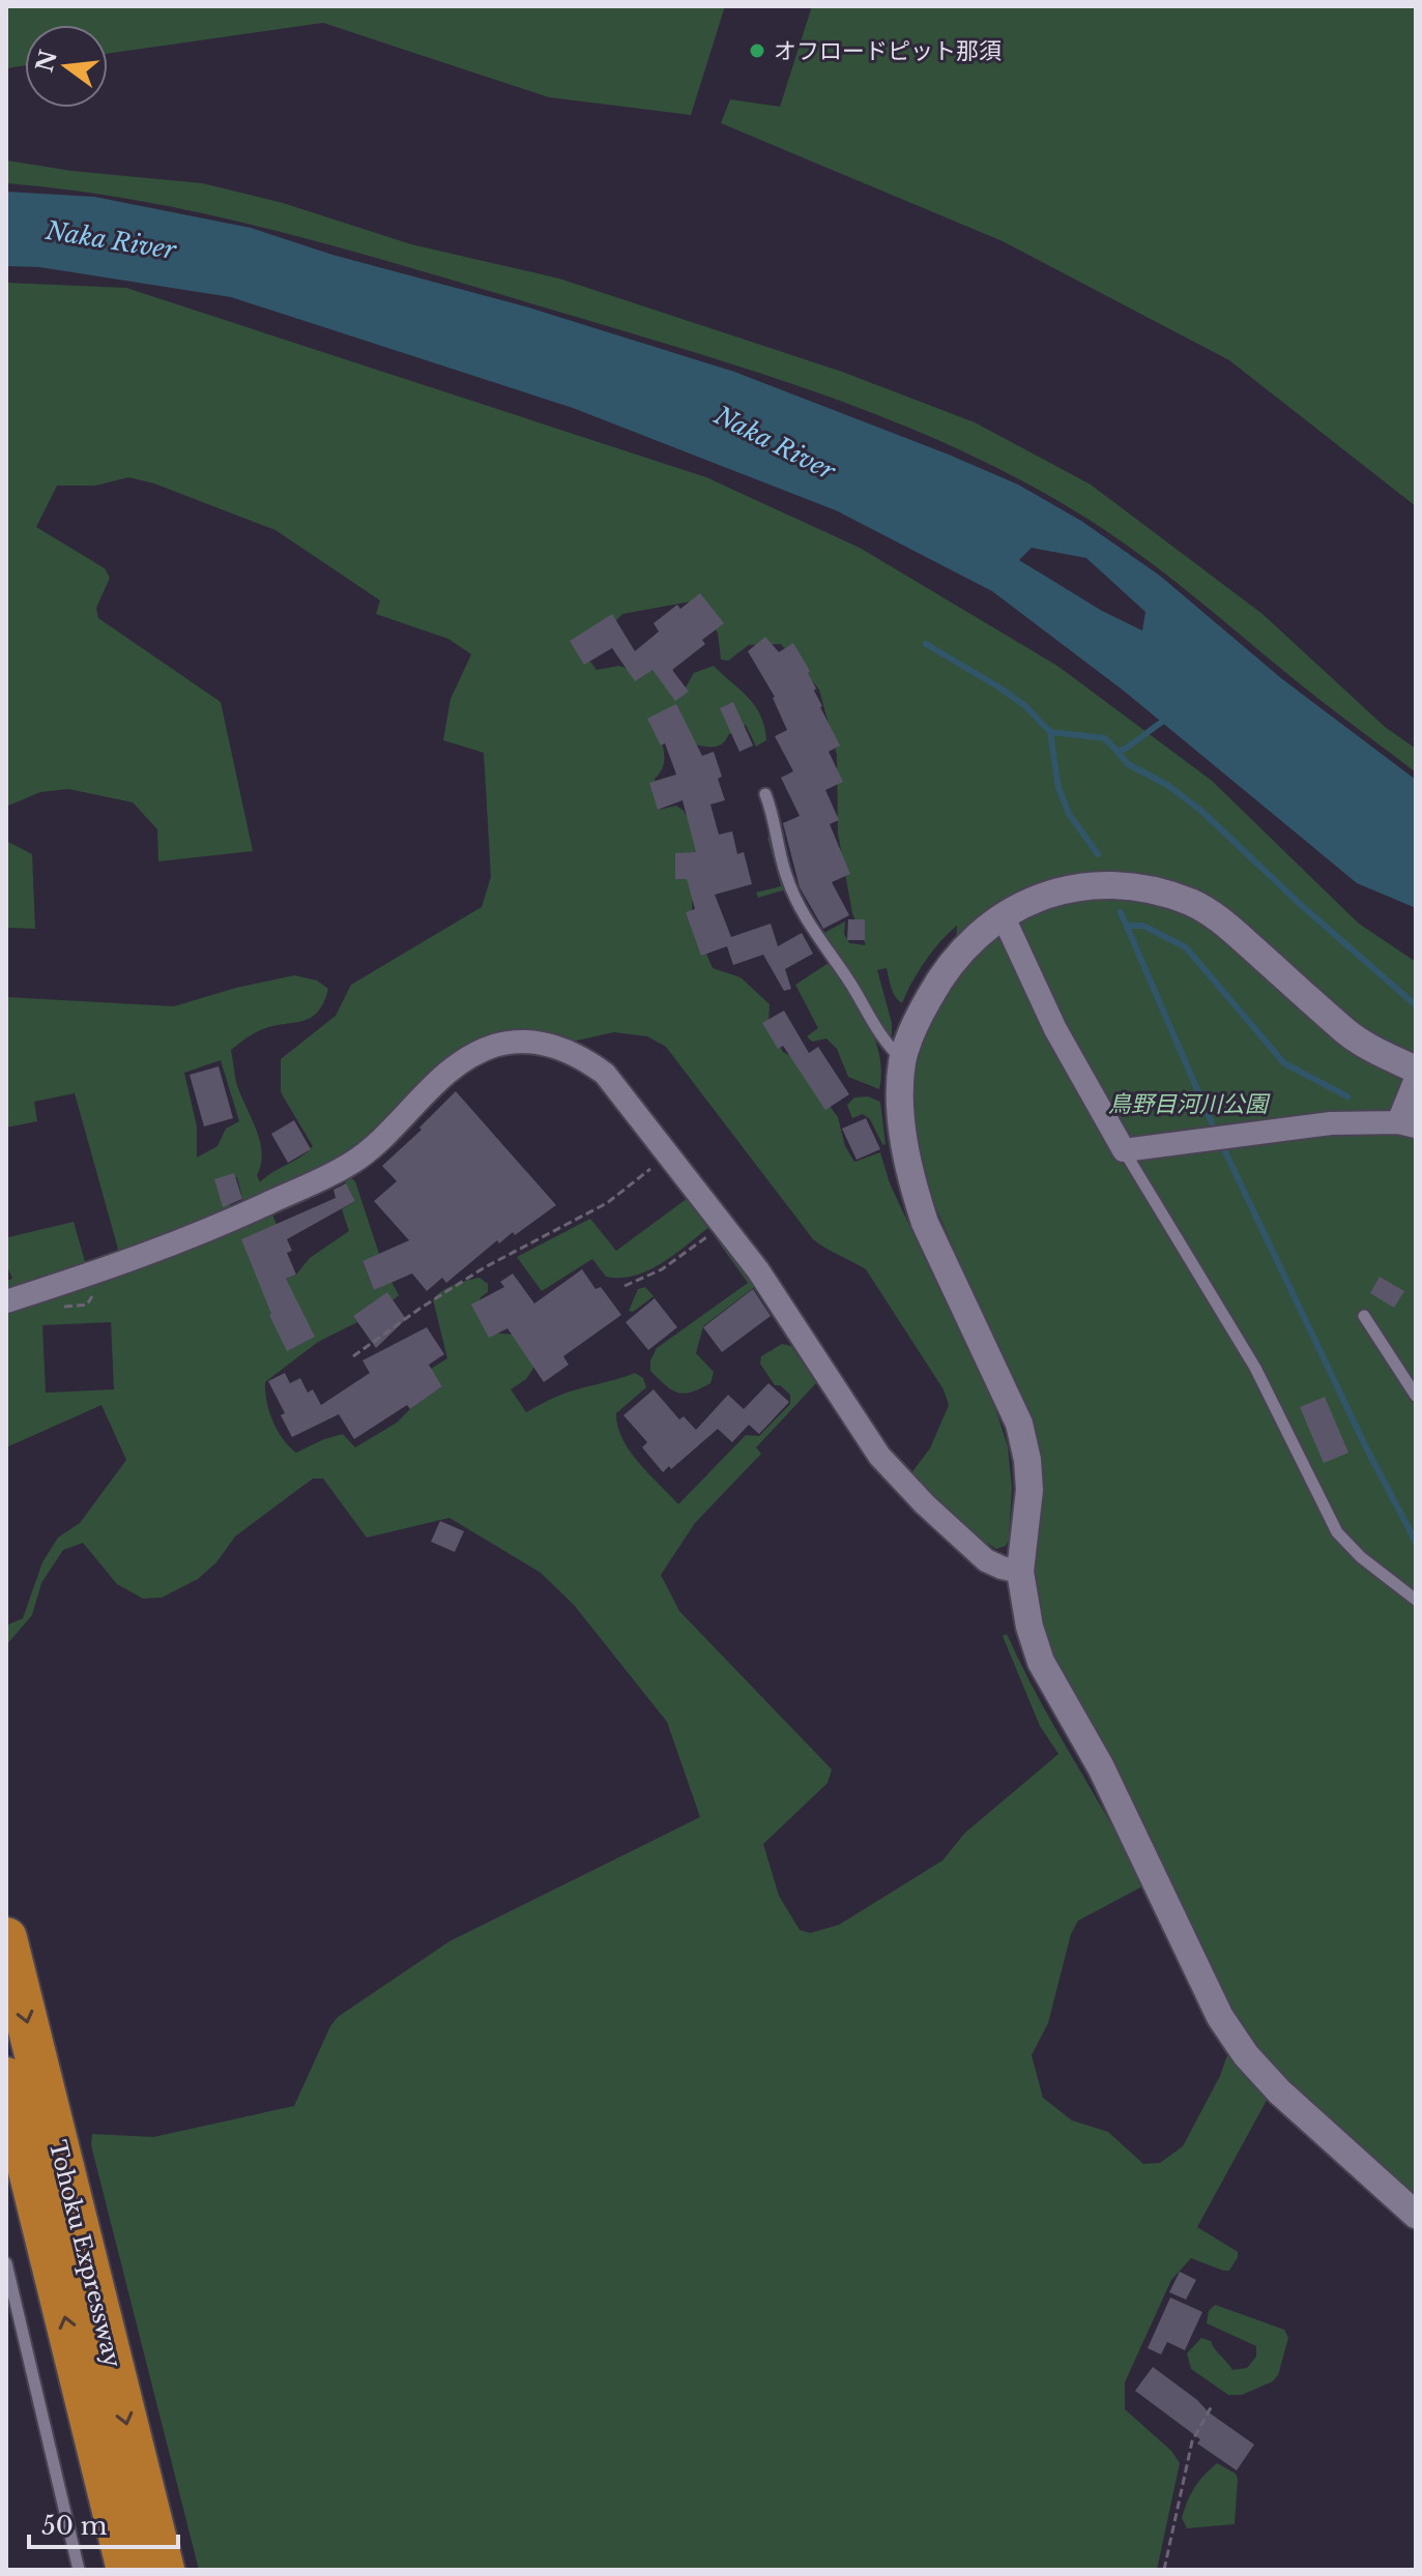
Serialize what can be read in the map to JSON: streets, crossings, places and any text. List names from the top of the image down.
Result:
{
  "streets": {
    "highway": ["Tohoku Expressway"]
  },
  "water": ["Naka River"],
  "parks": ["鳥野目河川公園"],
  "places": ["オフロードピット那須"],
  "scale_bar": "50 m",
  "north": "left"
}
